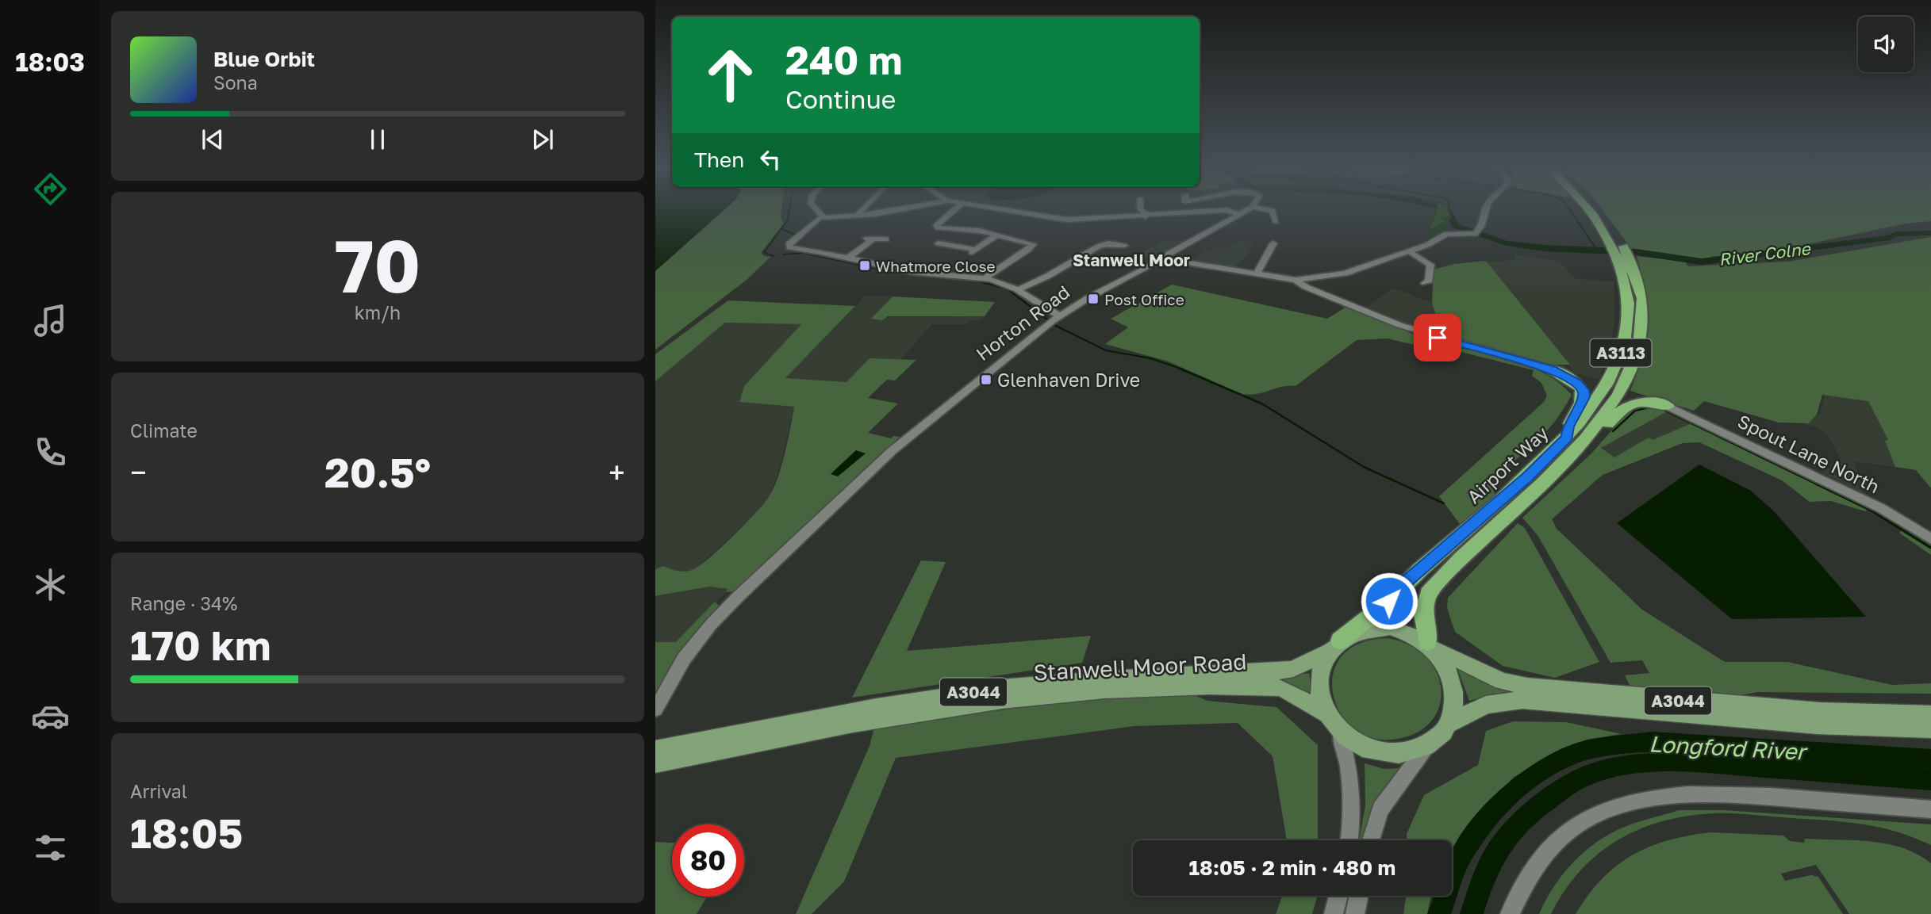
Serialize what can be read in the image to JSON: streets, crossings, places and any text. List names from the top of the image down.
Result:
{
  "streets": {
    "highway": ["A3113", "Airport Way"],
    "main road": ["Stanwell Moor Road", "A3044"],
    "street": ["Horton Road", "Spout Lane North"]
  },
  "crossings": [
    ["Airport Way", "Stanwell Moor Road"],
    ["Airport Way", "A3044"],
    ["Stanwell Moor Road", "A3044"]
  ],
  "districts": ["Stanwell Moor"],
  "water": ["River Colne", "Longford River"],
  "places": {
    "transit": ["Whatmore Close", "Post Office", "Glenhaven Drive"]
  },
  "page": {
    "tabs": "18:03",
    "turn": ["240 m", "Continue"],
    "song": ["Blue Orbit", "Sona"],
    "then": "Then",
    "tile": [
      ["70", "km/h"],
      "Climate",
      ["Range · 34%", "170 km"],
      ["Arrival", "18:05"]
    ],
    "heat": ["−", "20.5°", "+"],
    "limit": "80",
    "trip": "18:05 · 2 min · 480 m"
  }
}
